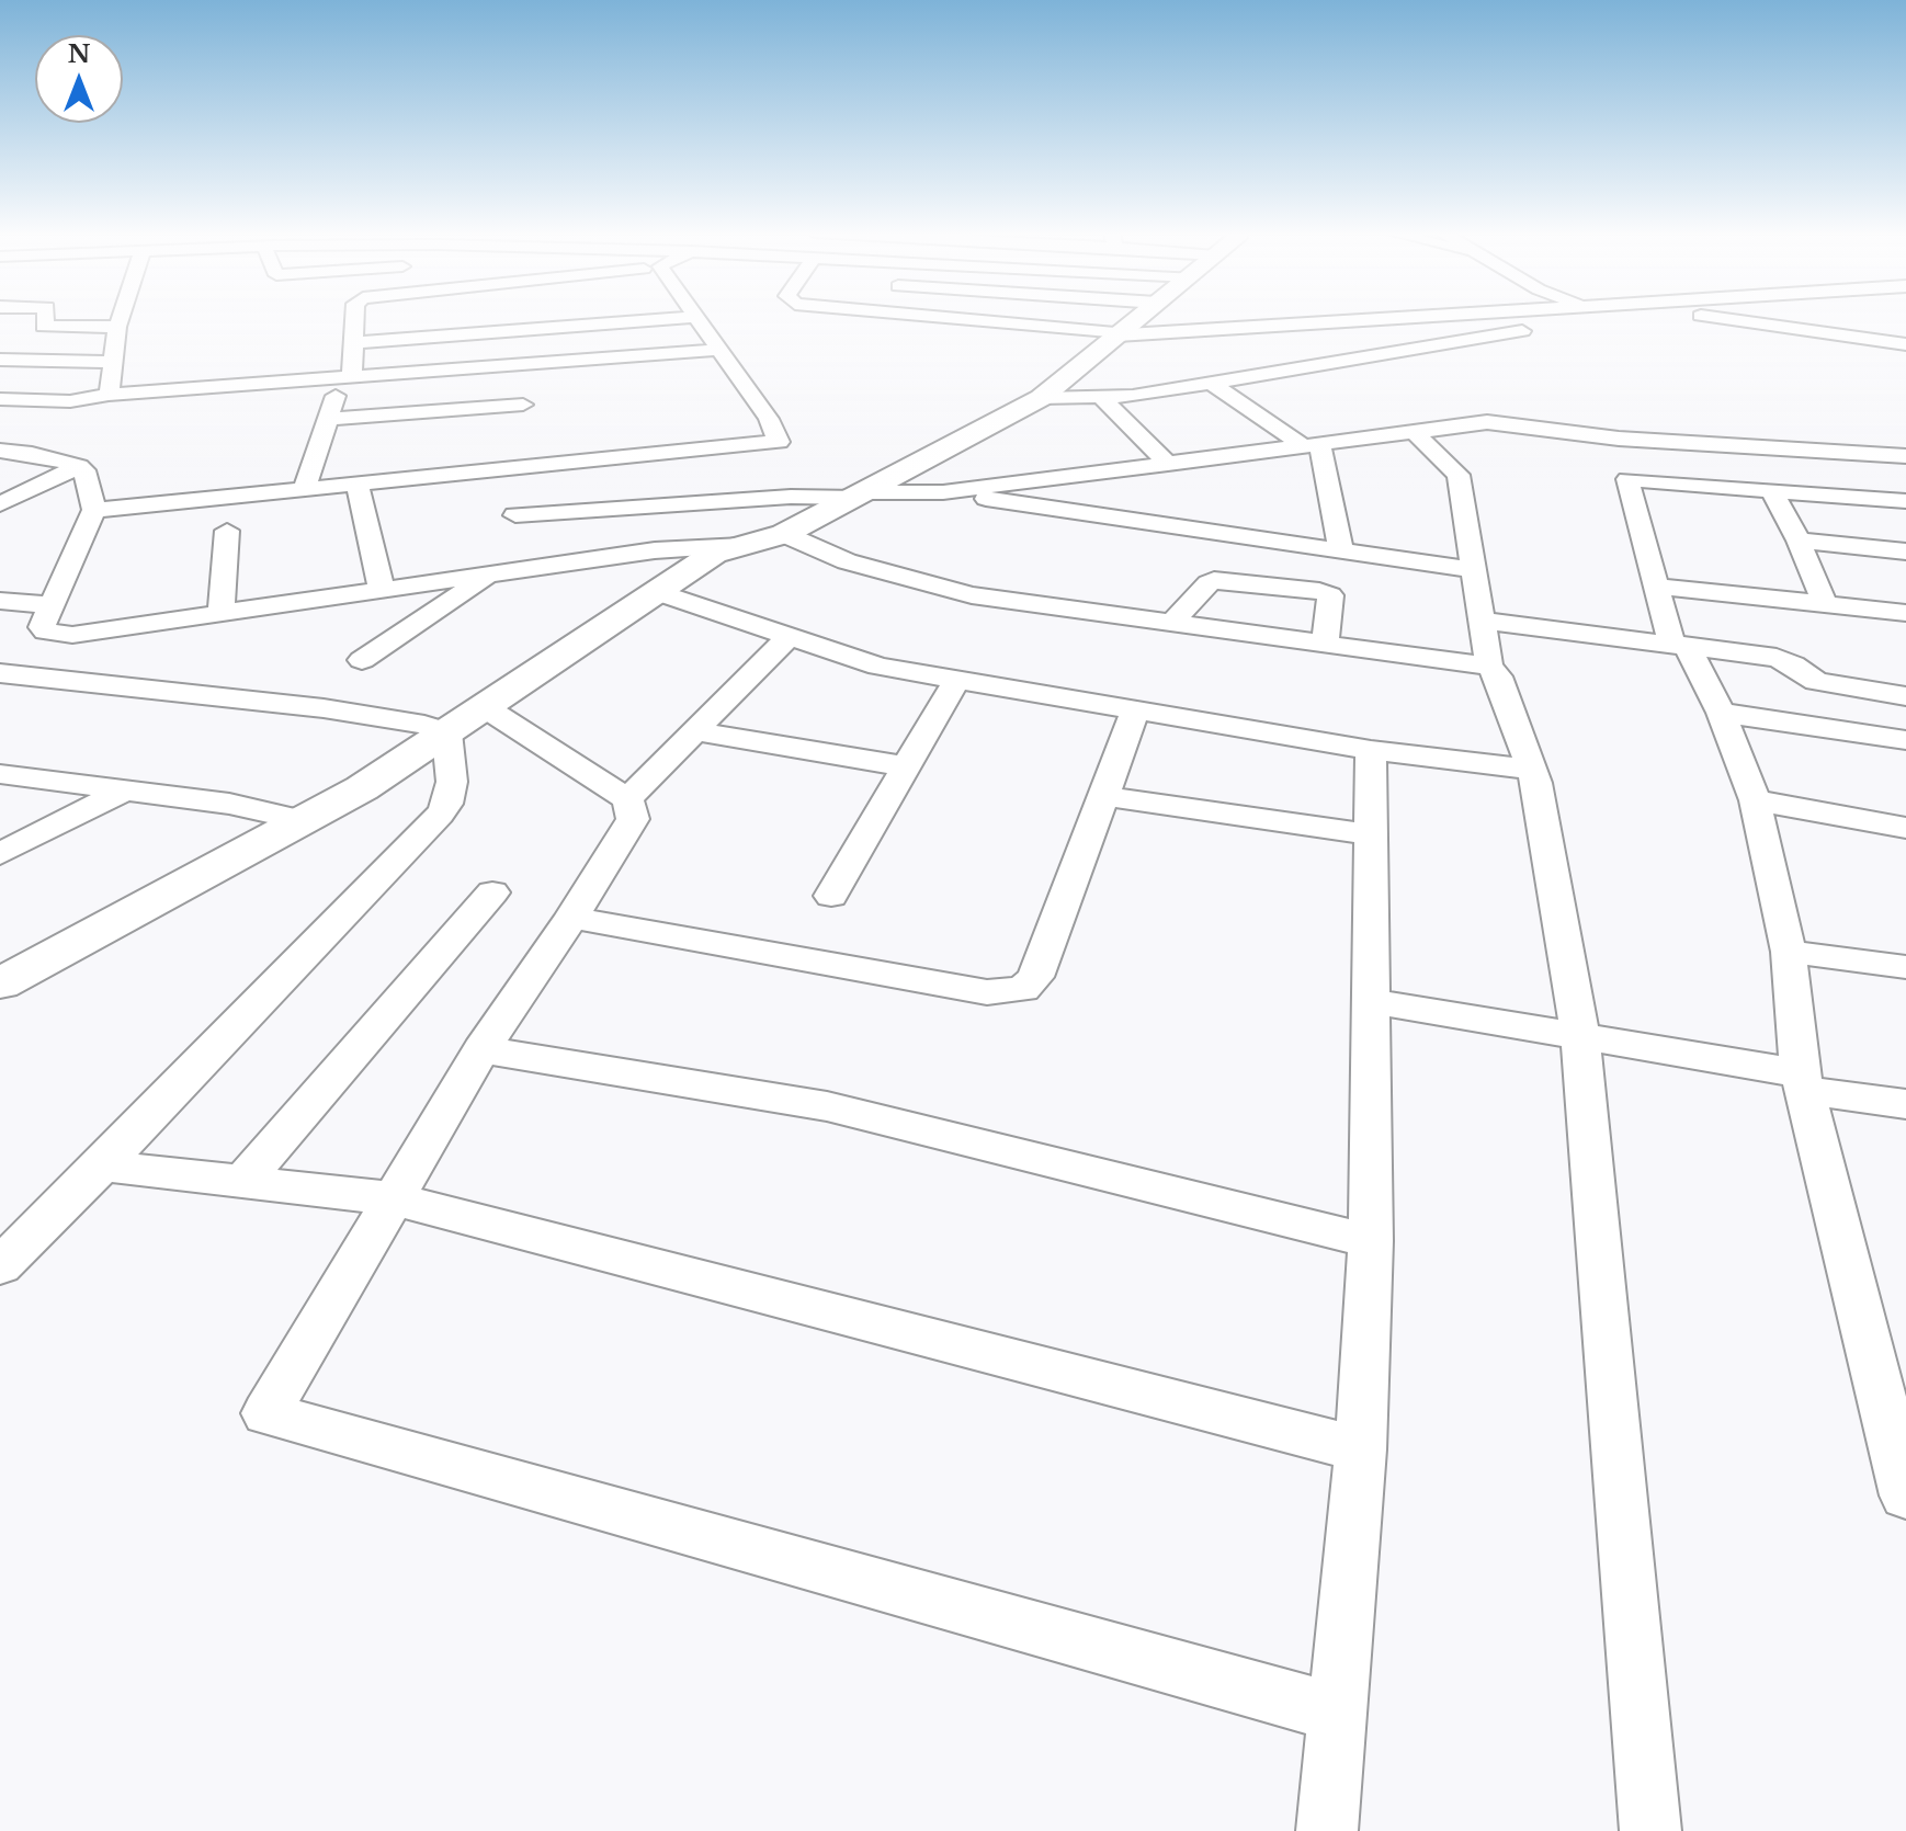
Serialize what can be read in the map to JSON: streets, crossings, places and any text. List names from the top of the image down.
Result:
{
  "north": "top"
}
